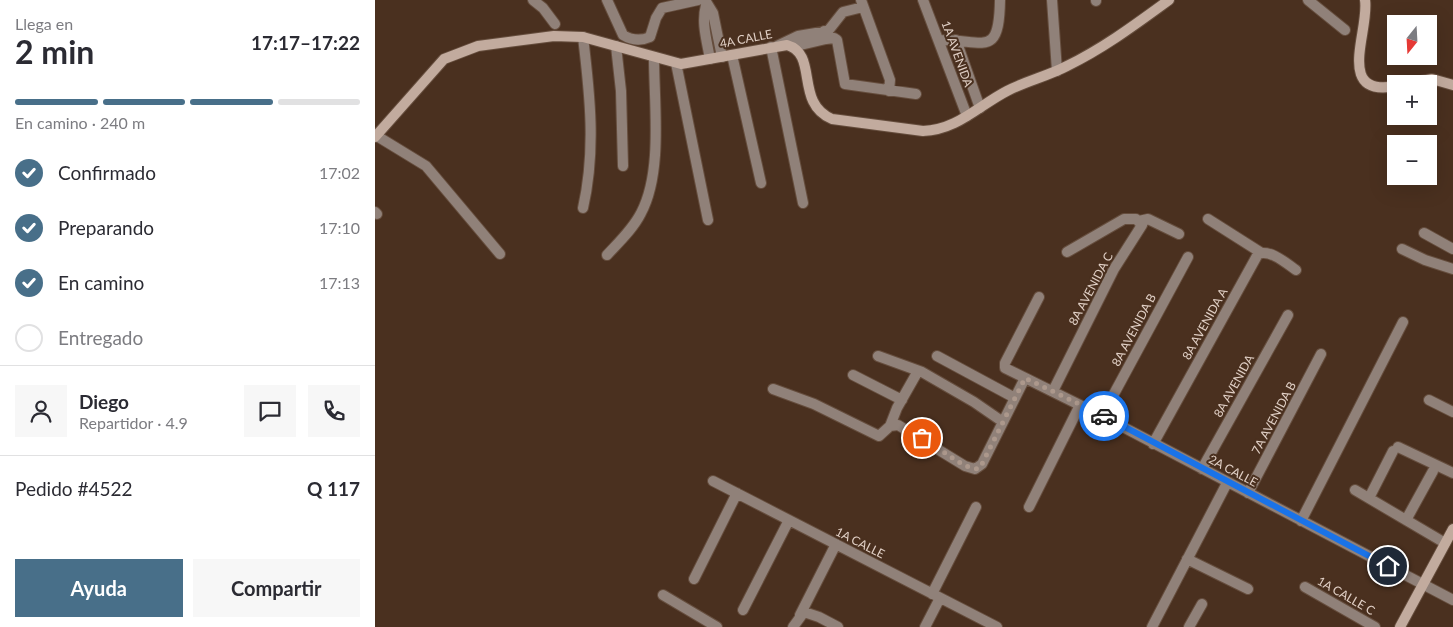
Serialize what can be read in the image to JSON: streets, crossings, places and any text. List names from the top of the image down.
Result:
{
  "streets": {
    "street": [
      "4A CALLE",
      "1A AVENIDA",
      "8A AVENIDA C",
      "8A AVENIDA A",
      "8A AVENIDA B",
      "8A AVENIDA",
      "7A AVENIDA B",
      "2A CALLE",
      "1A CALLE",
      "1A CALLE C"
    ]
  },
  "crossings": [
    ["8A AVENIDA C", "2A CALLE"],
    ["8A AVENIDA A", "2A CALLE"],
    ["8A AVENIDA B", "2A CALLE"],
    ["8A AVENIDA", "2A CALLE"],
    ["7A AVENIDA B", "2A CALLE"]
  ],
  "north": "bottom",
  "page": {
    "heading": ["2 min", "Llega en", "17:17–17:22"],
    "panel": [
      "Diego",
      "Repartidor · 4.9",
      "Pedido #4522",
      "Q 117"
    ],
    "map_buttons": ["+", "−"],
    "bar": "En camino · 240 m",
    "list": [
      ["Confirmado", "17:02"],
      ["Preparando", "17:10"],
      ["En camino", "17:13"],
      "Entregado"
    ],
    "buttons": ["Ayuda", "Compartir"]
  }
}
